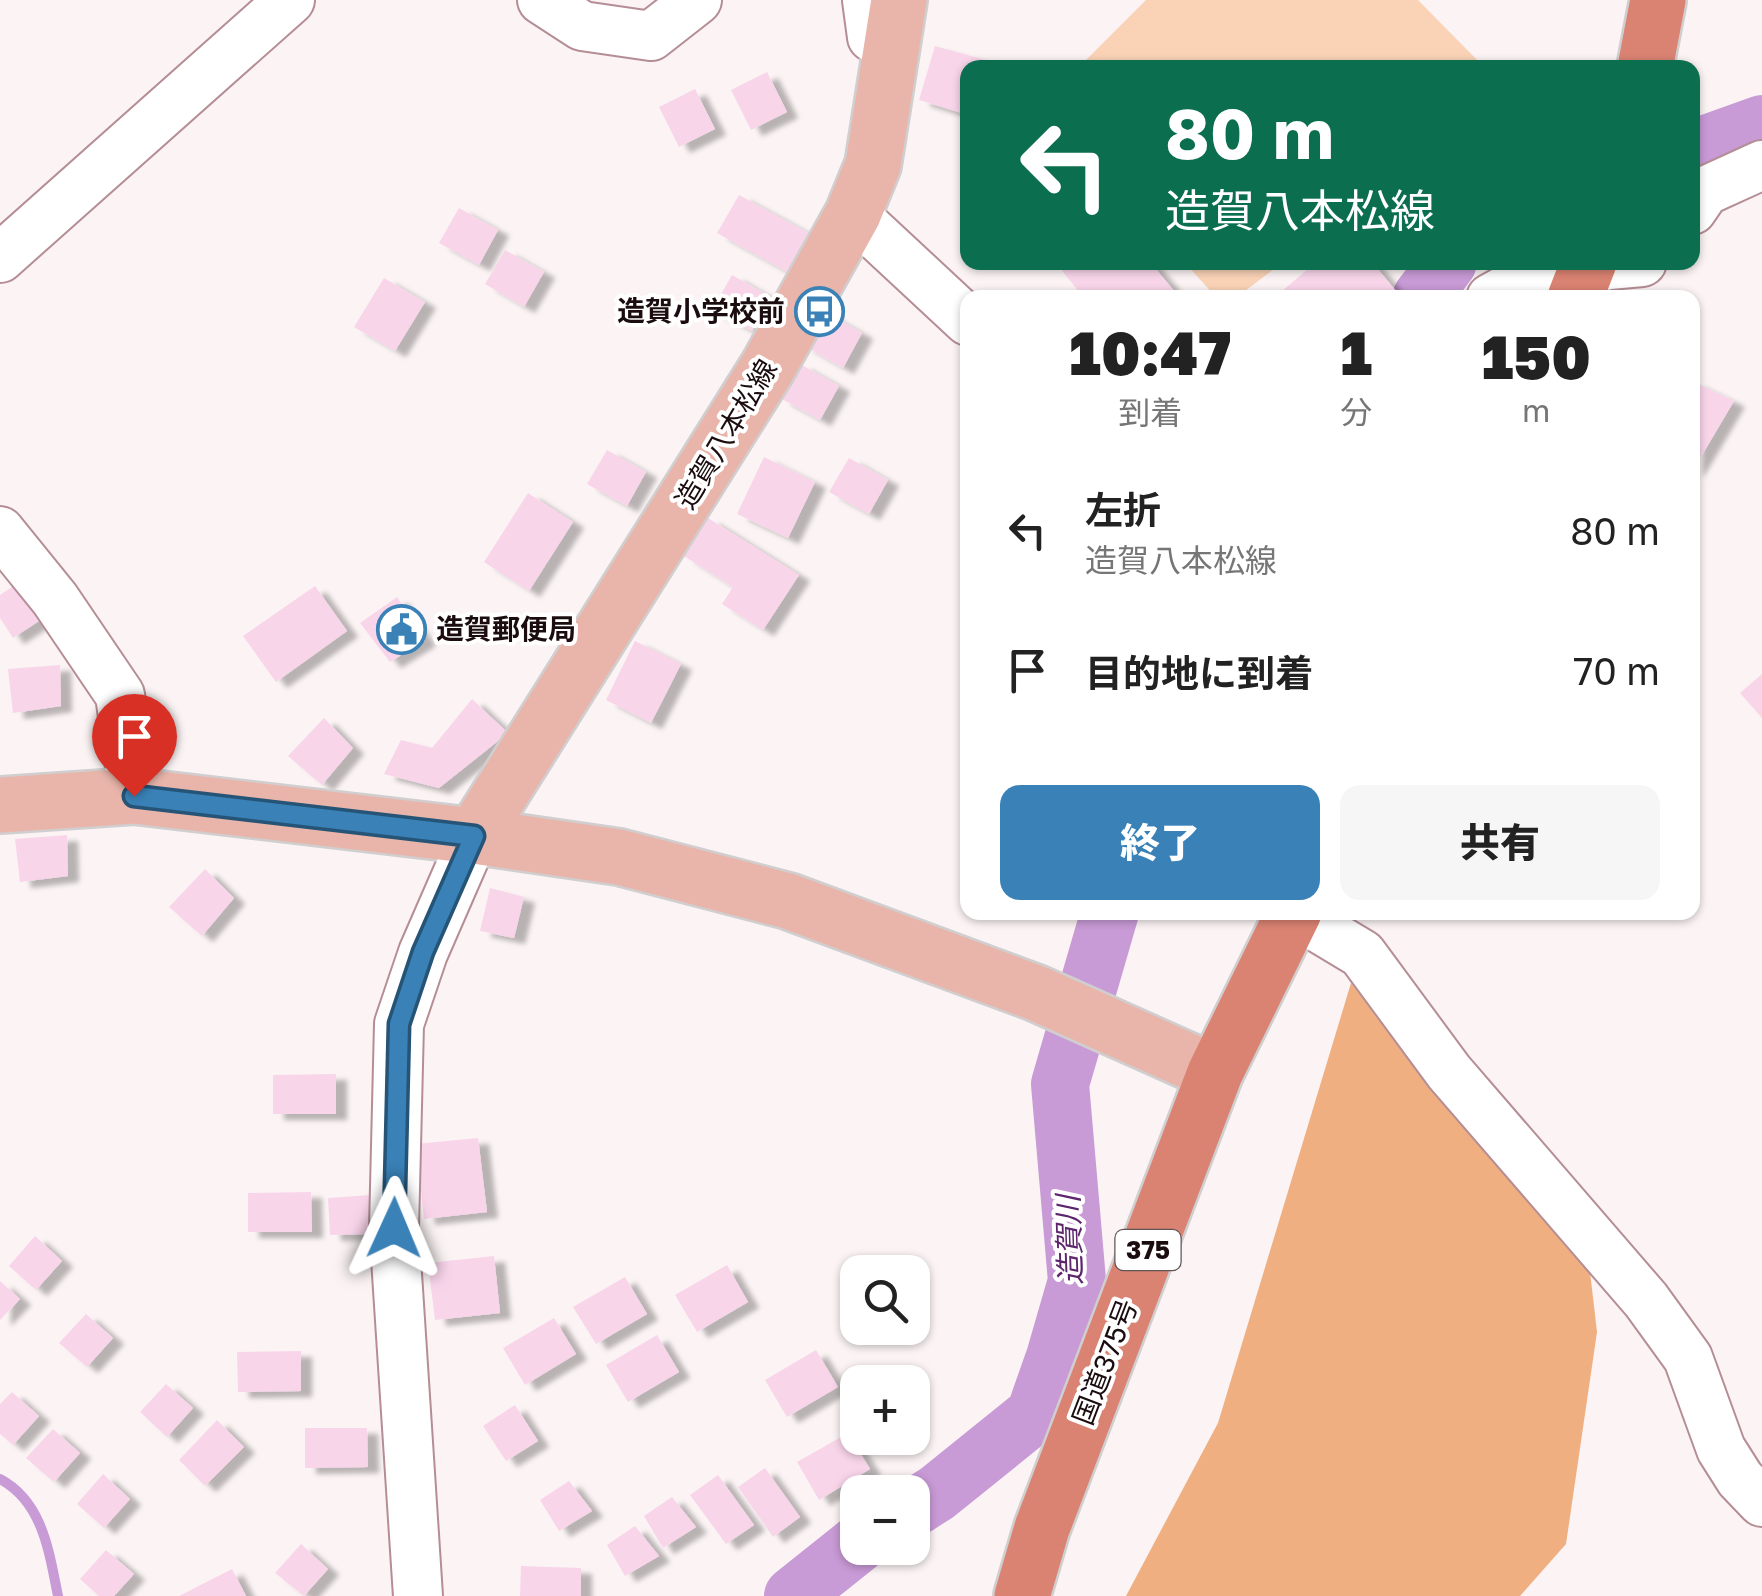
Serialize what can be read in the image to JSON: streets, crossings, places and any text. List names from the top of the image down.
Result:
{
  "streets": {
    "highway": ["375", "国道375号"],
    "main road": ["造賀八本松線"]
  },
  "water": ["造賀川"],
  "places": {
    "bus stop": ["造賀小学校前"],
    "public building": ["造賀郵便局"]
  },
  "page": {
    "turn": ["80 m", "造賀八本松線"],
    "eta": [
      "10:47",
      "到着",
      "1",
      "分",
      "150",
      "m"
    ],
    "list": [
      {
        "name": "左折",
        "note": "造賀八本松線",
        "value": "80 m"
      },
      {
        "name": "目的地に到着",
        "value": "70 m"
      }
    ],
    "buttons": ["終了", "共有"],
    "map_buttons": ["+", "−"]
  }
}
